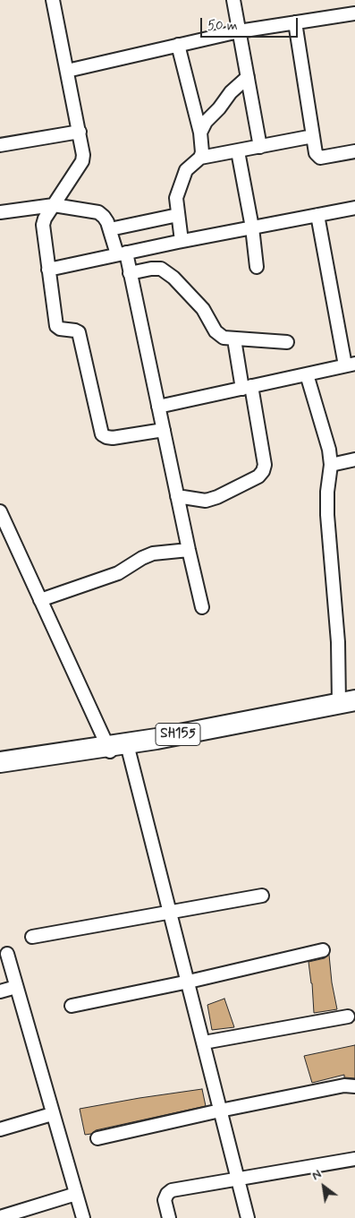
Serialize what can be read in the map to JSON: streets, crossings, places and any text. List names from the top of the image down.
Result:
{
  "streets": {
    "main road": ["SH155"]
  },
  "scale_bar": "50 m",
  "north": "top left"
}
